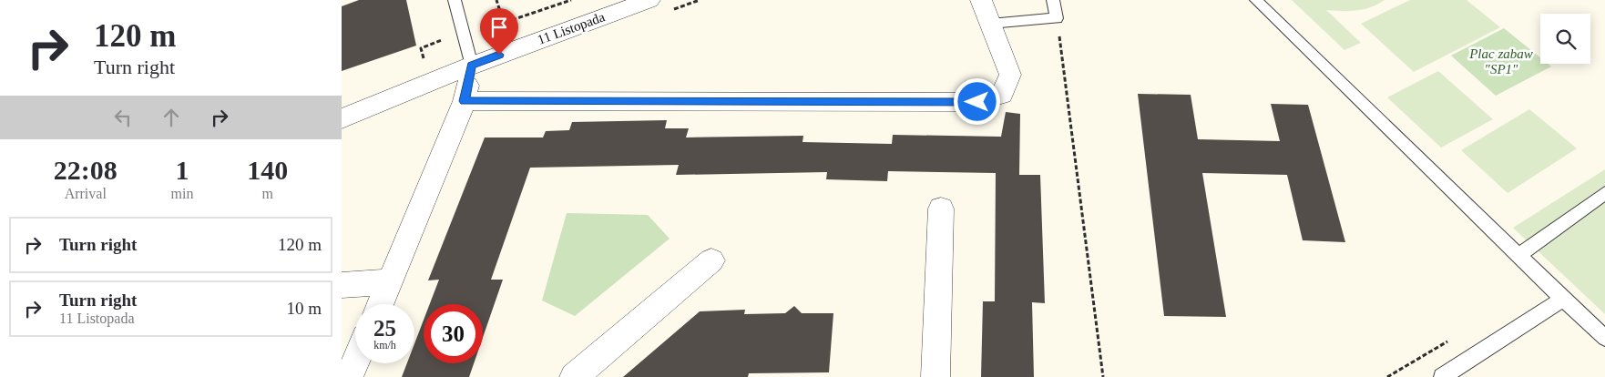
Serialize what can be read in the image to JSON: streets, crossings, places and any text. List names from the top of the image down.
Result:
{
  "streets": {
    "street": ["11 Listopada"]
  },
  "parks": ["Plac zabaw \"SP1\""],
  "page": {
    "turn": ["120 m", "Turn right"],
    "eta": [
      "22:08",
      "Arrival",
      "1",
      "min",
      "140",
      "m"
    ],
    "list": [
      {
        "name": "Turn right",
        "value": "120 m"
      },
      {
        "name": "Turn right",
        "note": "11 Listopada",
        "value": "10 m"
      }
    ],
    "speed": "25 km/h",
    "limit": "30"
  }
}
